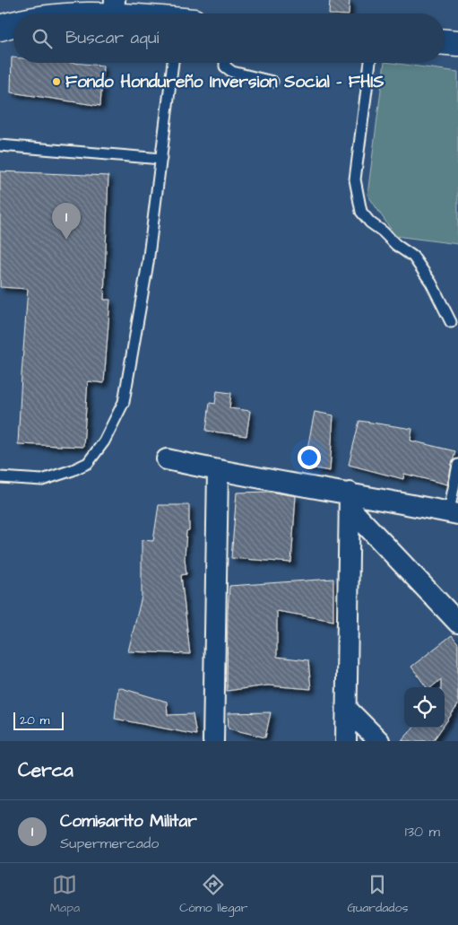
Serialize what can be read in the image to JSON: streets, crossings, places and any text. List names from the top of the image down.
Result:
{
  "places": ["Fondo Hondureño Inversion Social - FHIS"],
  "scale_bar": "20 m",
  "page": {
    "search": "Buscar aquí",
    "pins": "1",
    "scale": "20 m",
    "heading": "Cerca",
    "list": [
      {
        "mark": "1",
        "name": "Comisarito Militar",
        "note": "Supermercado",
        "value": "130 m"
      }
    ],
    "nav": ["Mapa", "Cómo llegar", "Guardados"]
  }
}
